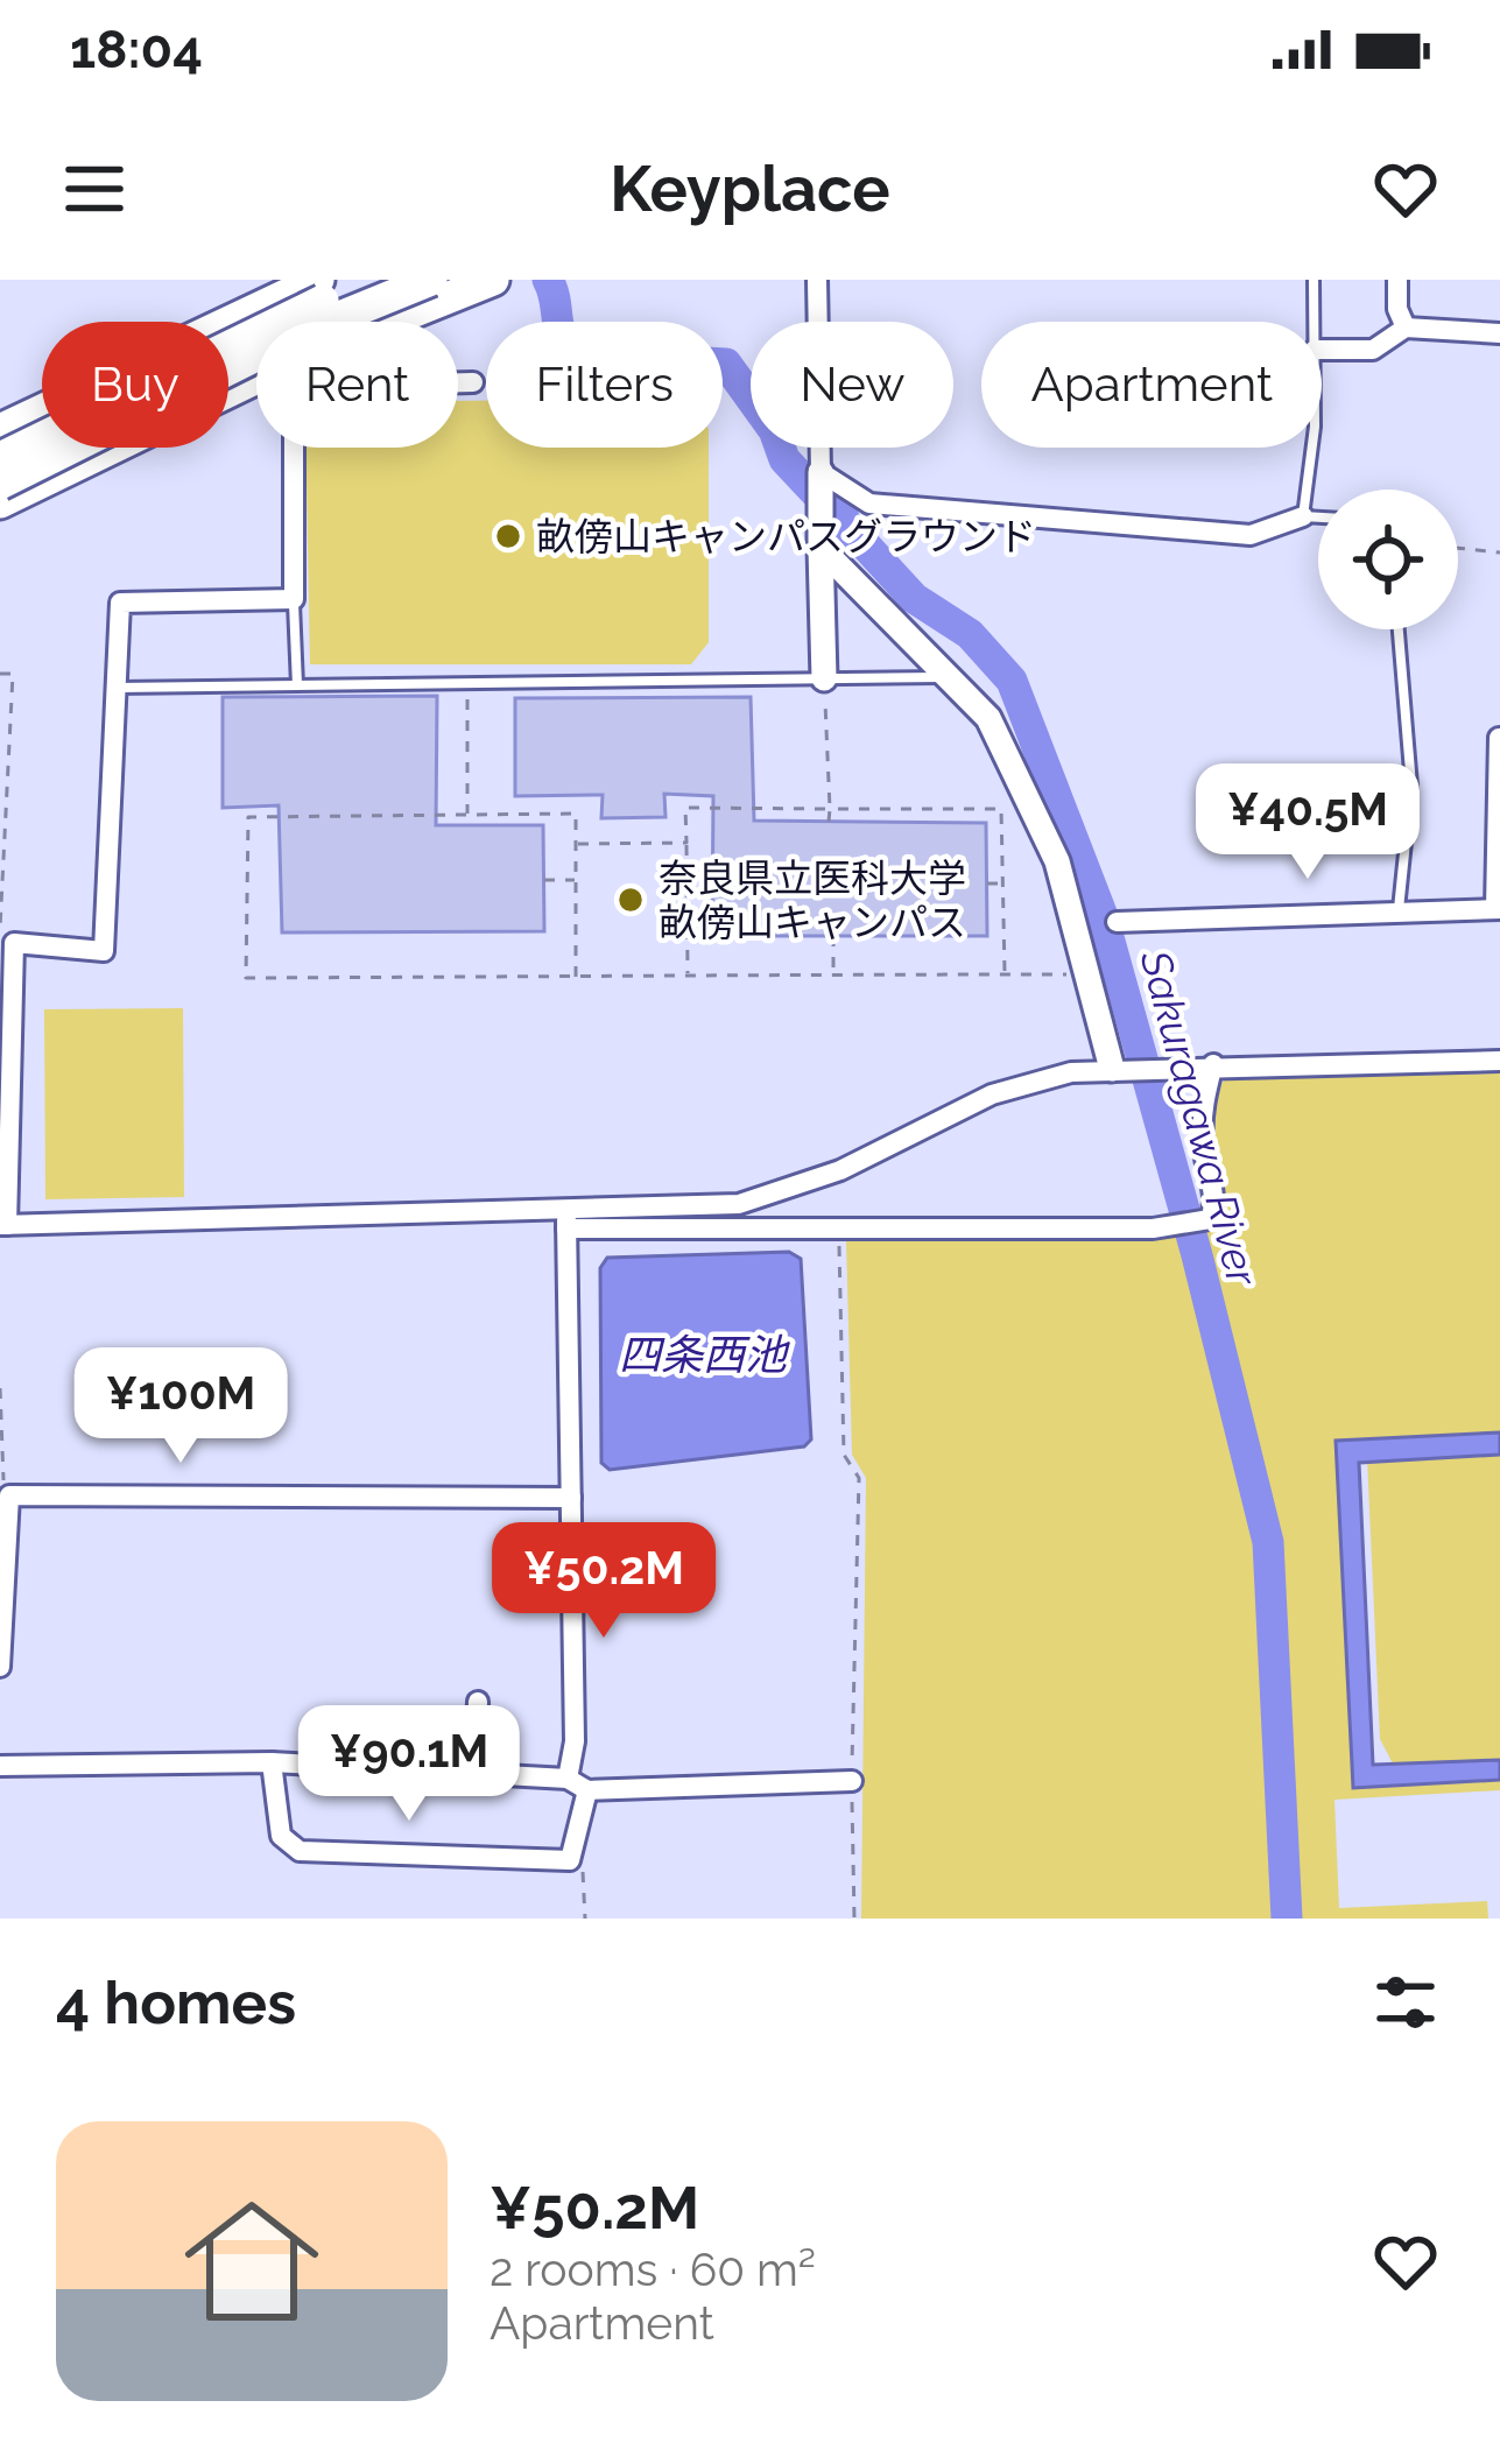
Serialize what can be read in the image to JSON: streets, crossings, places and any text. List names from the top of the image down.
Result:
{
  "water": ["Sakuragawa River", "四条西池"],
  "places": ["畝傍山キャンパスグラウンド", "奈良県立医科大学 畝傍山キャンパス"],
  "page": {
    "status": "18:04",
    "header": "Keyplace",
    "chip": [
      "Buy",
      "Rent",
      "Filters",
      "New",
      "Apartment"
    ],
    "price": [
      "¥40.5M",
      "¥100M",
      "¥50.2M",
      "¥90.1M"
    ],
    "heading": "4 homes",
    "list": [
      {
        "name": "¥50.2M",
        "note": "2 rooms · 60 m² · Apartment"
      }
    ]
  }
}
